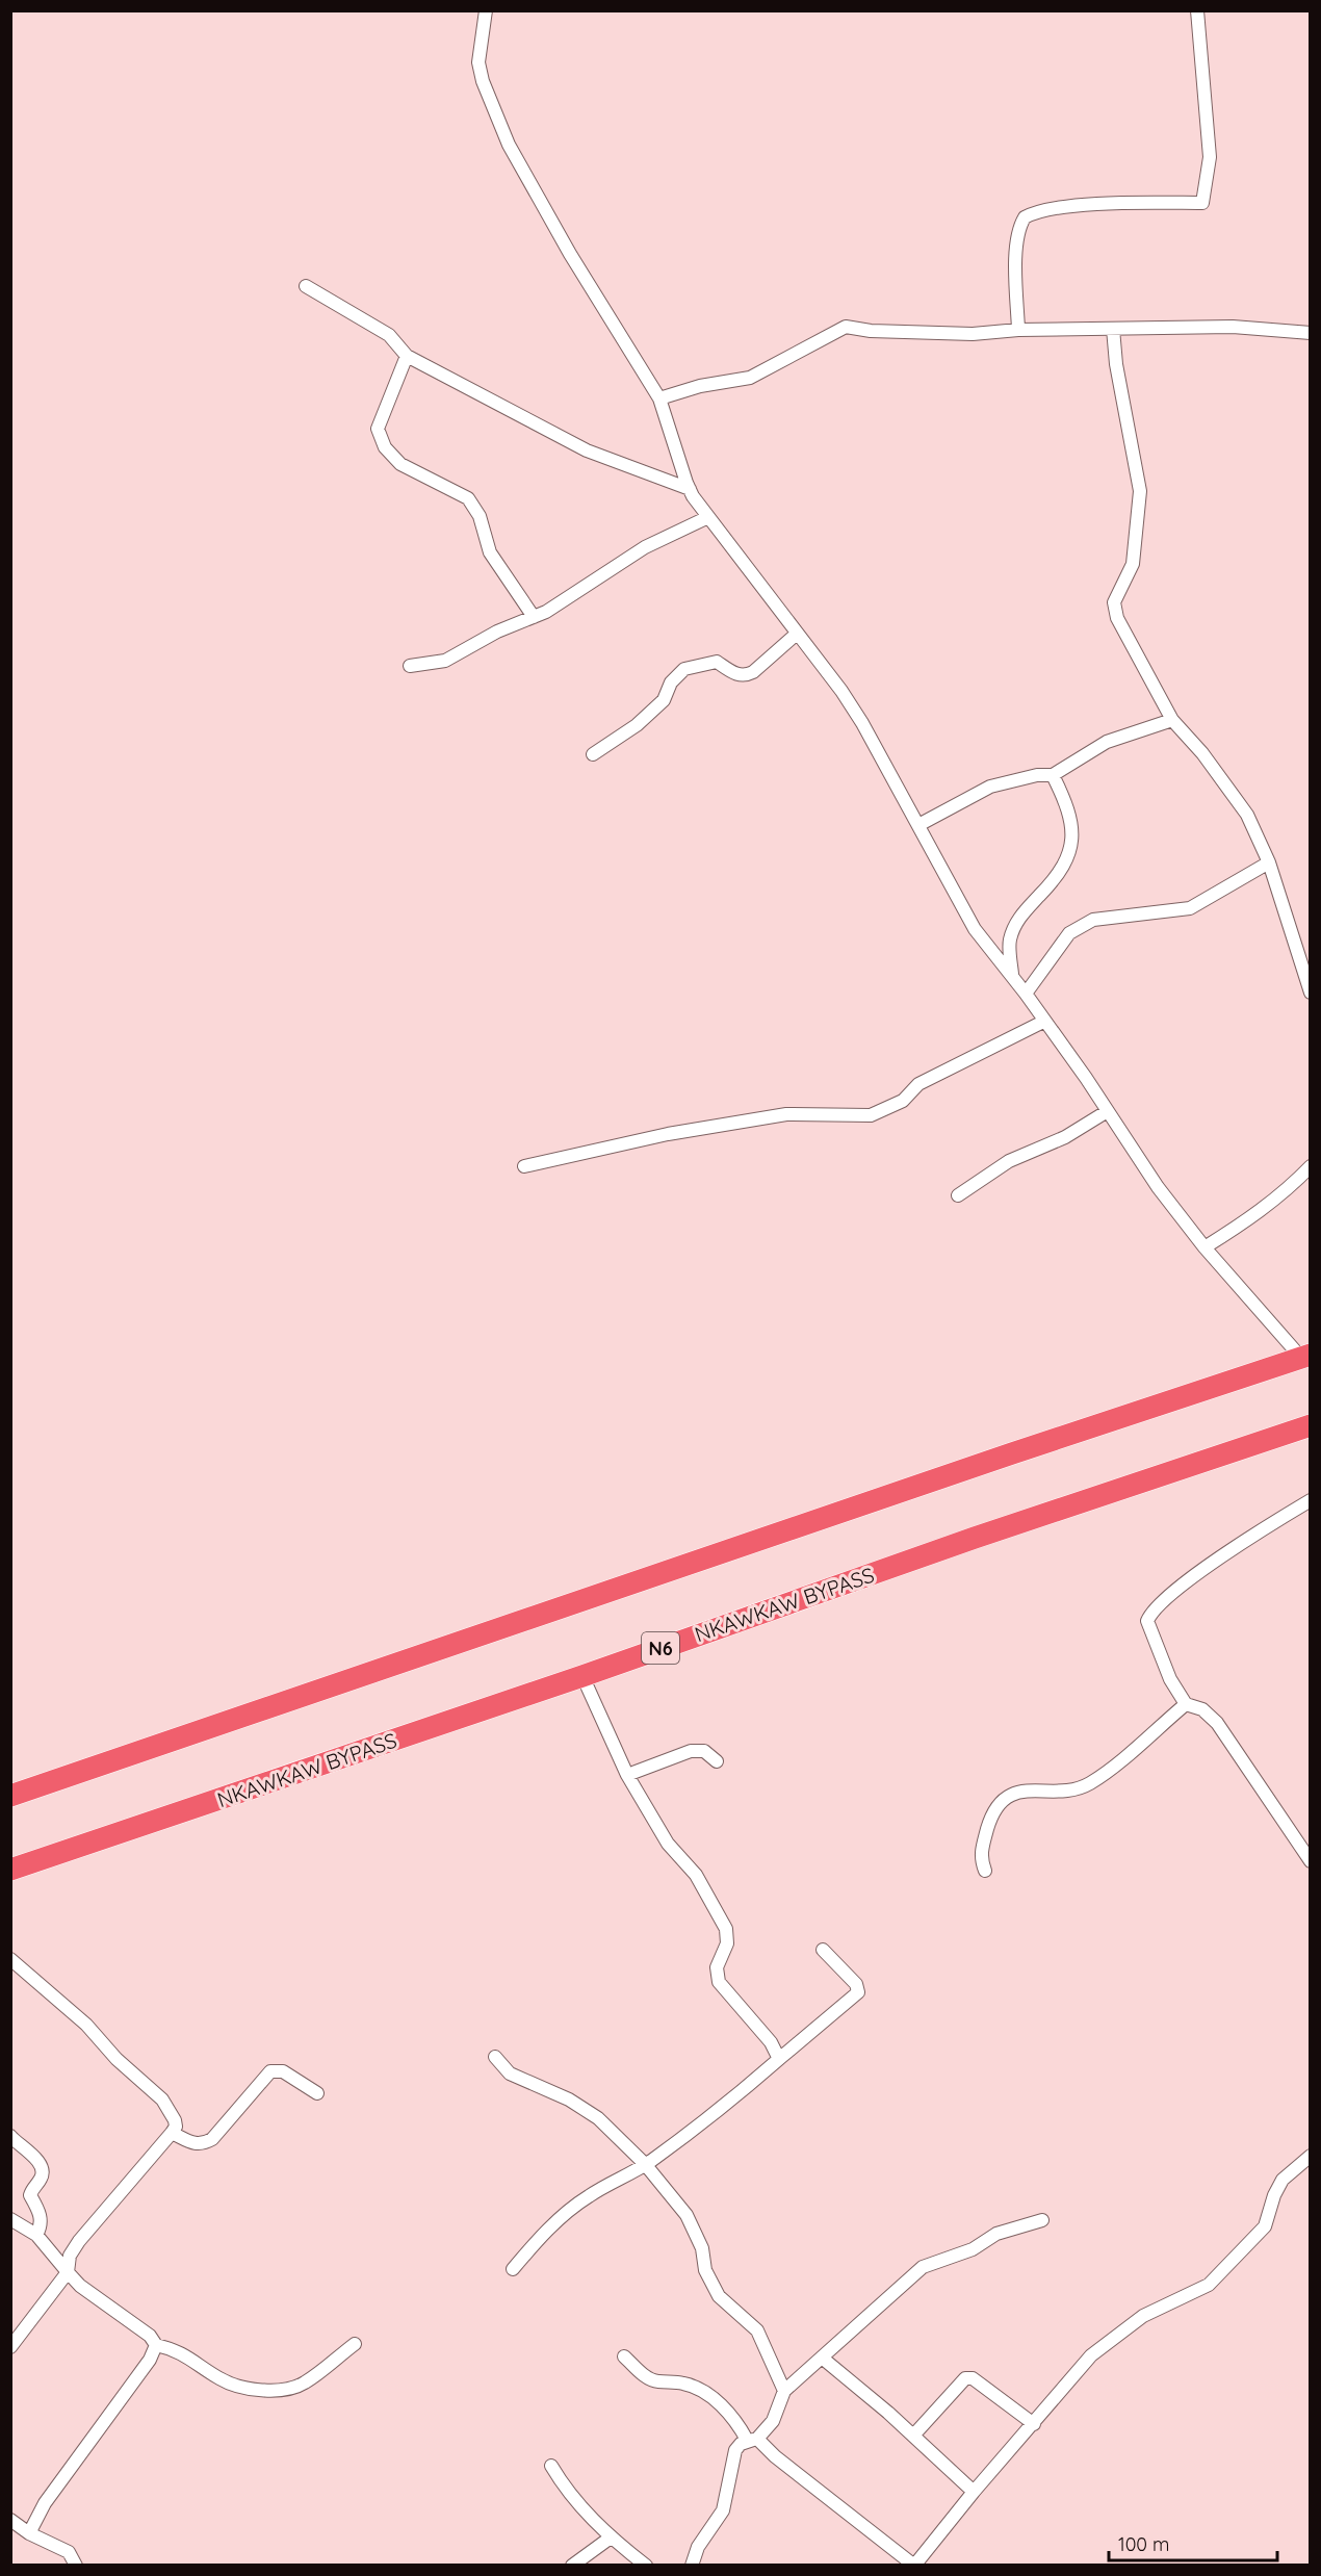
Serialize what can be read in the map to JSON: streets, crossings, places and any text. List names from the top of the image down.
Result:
{
  "streets": {
    "highway": ["NKAWKAW BYPASS", "N6"]
  },
  "scale_bar": "100 m"
}
